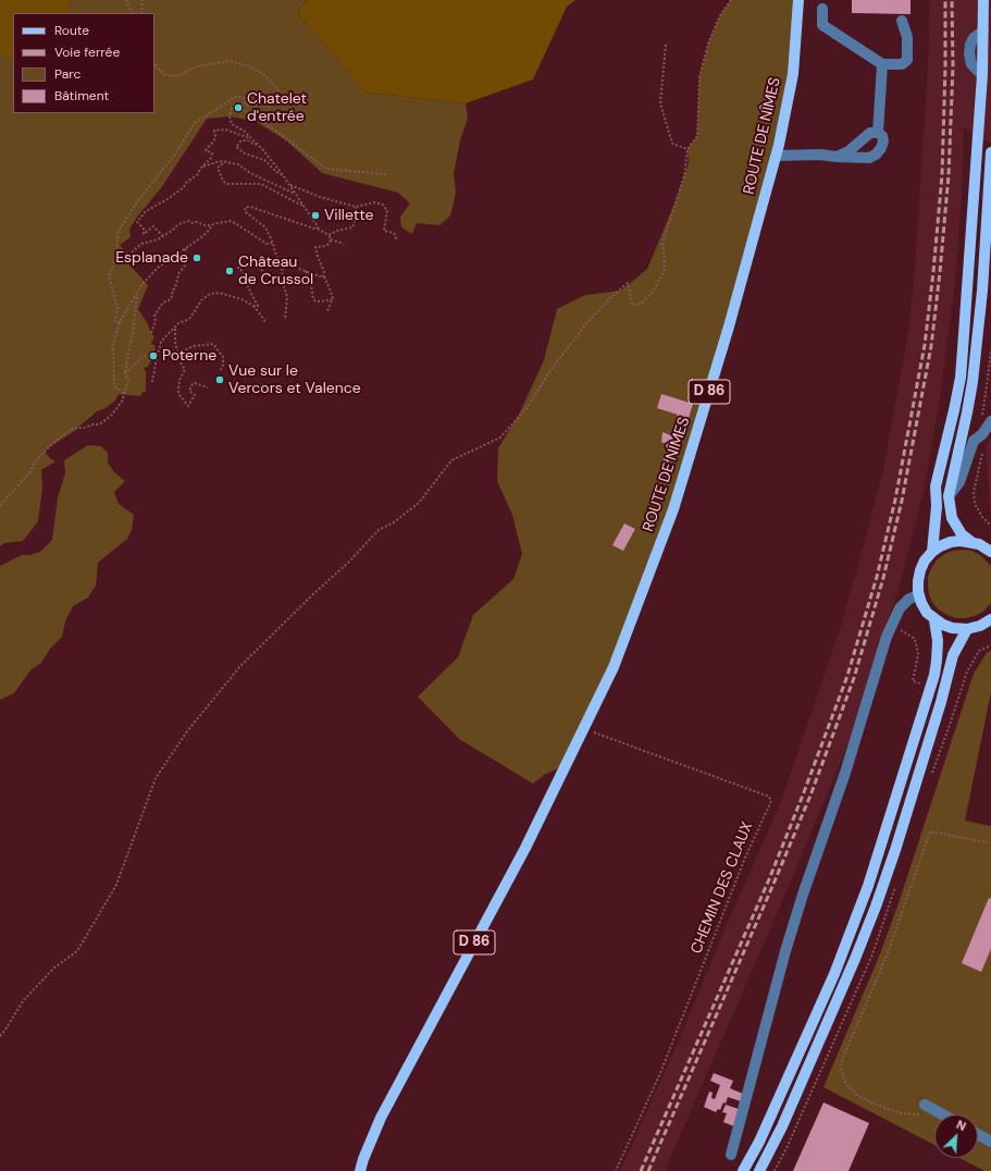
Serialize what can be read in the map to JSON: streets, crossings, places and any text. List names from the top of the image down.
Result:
{
  "streets": {
    "main road": ["ROUTE DE NÎMES", "D 86"],
    "path": ["CHEMIN DES CLAUX"]
  },
  "crossings": [
    ["ROUTE DE NÎMES", "CHEMIN DES CLAUX"]
  ],
  "places": [
    "Chatelet d'entrée",
    "Villette",
    "Esplanade",
    "Château de Crussol",
    "Poterne",
    "Vue sur le Vercors et Valence"
  ],
  "legend": [
    "Route",
    "Voie ferrée",
    "Parc",
    "Bâtiment"
  ],
  "north": "top right"
}
